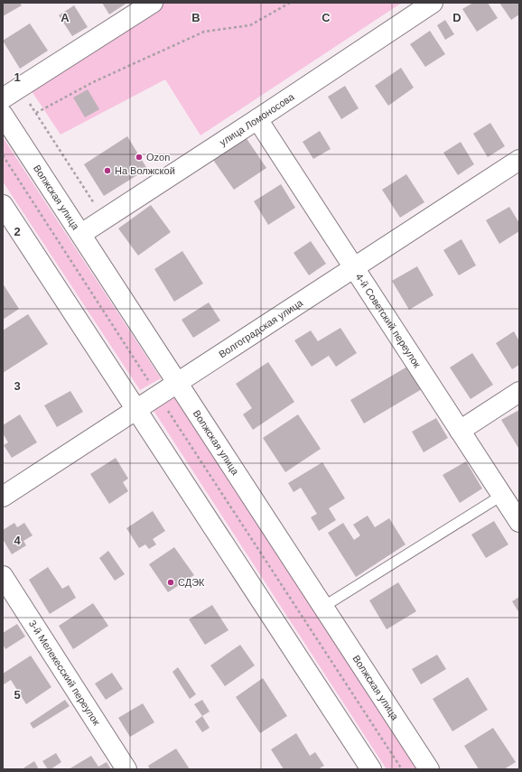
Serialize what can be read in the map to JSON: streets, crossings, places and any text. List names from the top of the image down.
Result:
{
  "streets": {
    "street": [
      "улица Ломоносова",
      "Волжская улица",
      "4-й Советский переулок",
      "Волгоградская улица",
      "3-й Мелекесский переулок"
    ]
  },
  "crossings": [
    ["улица Ломоносова", "Волжская улица"],
    ["улица Ломоносова", "4-й Советский переулок"],
    ["Волжская улица", "Волгоградская улица"],
    ["4-й Советский переулок", "Волгоградская улица"]
  ],
  "places": ["Ozon", "На Волжской", "СДЭК"],
  "grid": {
    "columns": [
      "A",
      "B",
      "C",
      "D"
    ],
    "rows": [
      "1",
      "2",
      "3",
      "4",
      "5"
    ]
  }
}
